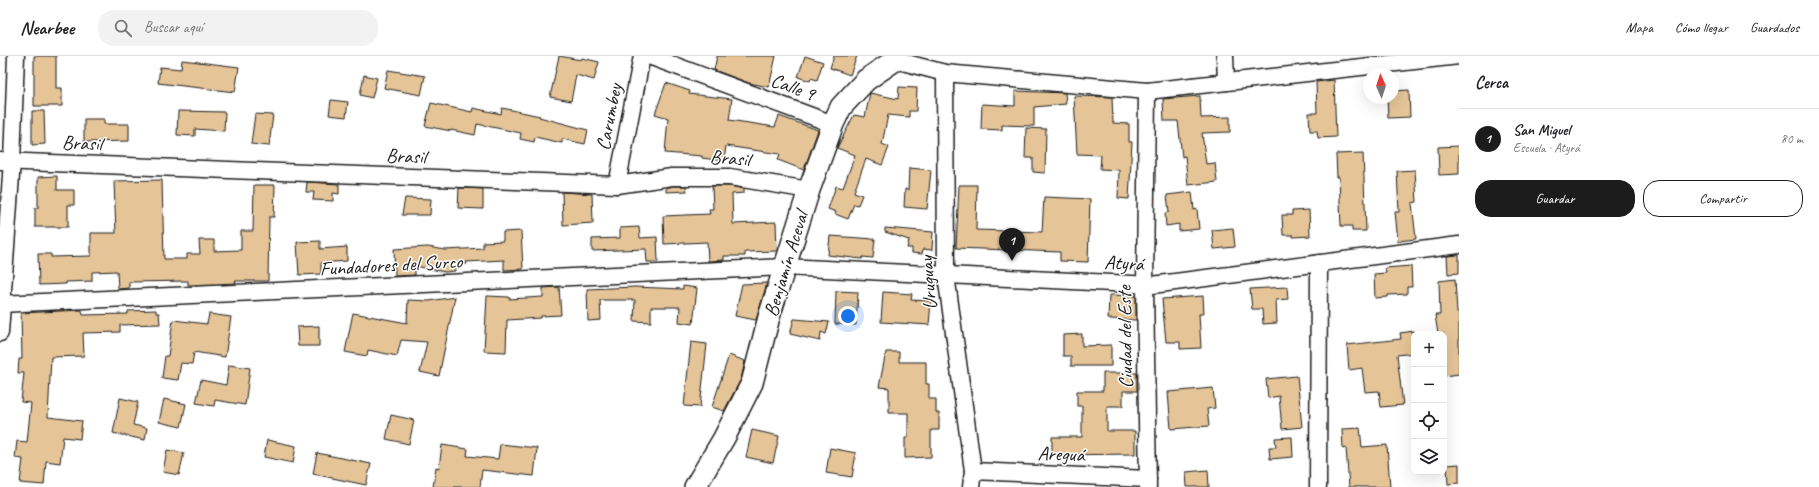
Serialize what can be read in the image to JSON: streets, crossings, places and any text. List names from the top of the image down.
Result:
{
  "streets": {
    "street": [
      "Calle 9",
      "Carumbey",
      "Brasil",
      "Atyrá",
      "Benjamín Aceval",
      "Fundadores del Surco",
      "Uruguay",
      "Ciudad del Este",
      "Areguá"
    ]
  },
  "crossings": [
    ["Calle 9", "Benjamín Aceval"],
    ["Carumbey", "Brasil"],
    ["Brasil", "Benjamín Aceval"],
    ["Atyrá", "Benjamín Aceval"],
    ["Atyrá", "Fundadores del Surco"],
    ["Atyrá", "Uruguay"],
    ["Atyrá", "Ciudad del Este"],
    ["Benjamín Aceval", "Fundadores del Surco"],
    ["Uruguay", "Areguá"],
    ["Ciudad del Este", "Areguá"]
  ],
  "north": "top",
  "page": {
    "header": "Nearbee",
    "search": "Buscar aquí",
    "nav": ["Mapa", "Cómo llegar", "Guardados"],
    "heading": "Cerca",
    "list": [
      {
        "mark": "1",
        "name": "San Miguel",
        "note": "Escuela · Atyrá",
        "value": "80 m"
      }
    ],
    "buttons": ["Guardar", "Compartir"],
    "pins": "1",
    "map_buttons": ["+", "−"]
  }
}
